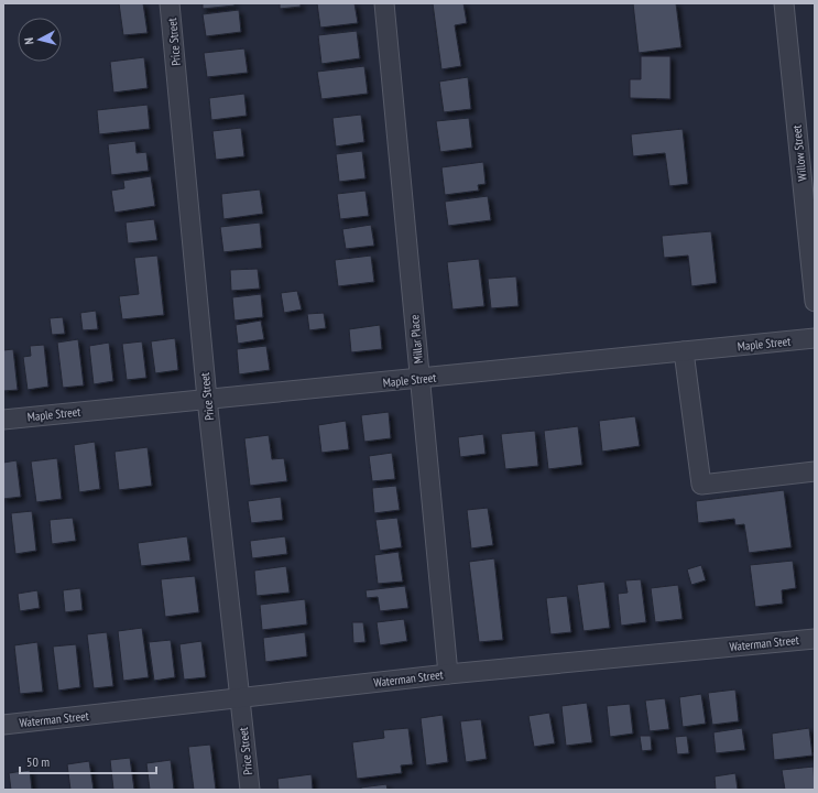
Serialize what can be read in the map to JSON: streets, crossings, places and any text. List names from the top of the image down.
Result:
{
  "streets": {
    "street": [
      "Price Street",
      "Willow Street",
      "Millar Place",
      "Maple Street",
      "Waterman Street"
    ]
  },
  "crossings": [
    ["Price Street", "Maple Street"],
    ["Price Street", "Waterman Street"],
    ["Millar Place", "Maple Street"],
    ["Millar Place", "Waterman Street"]
  ],
  "scale_bar": "50 m",
  "north": "left"
}
